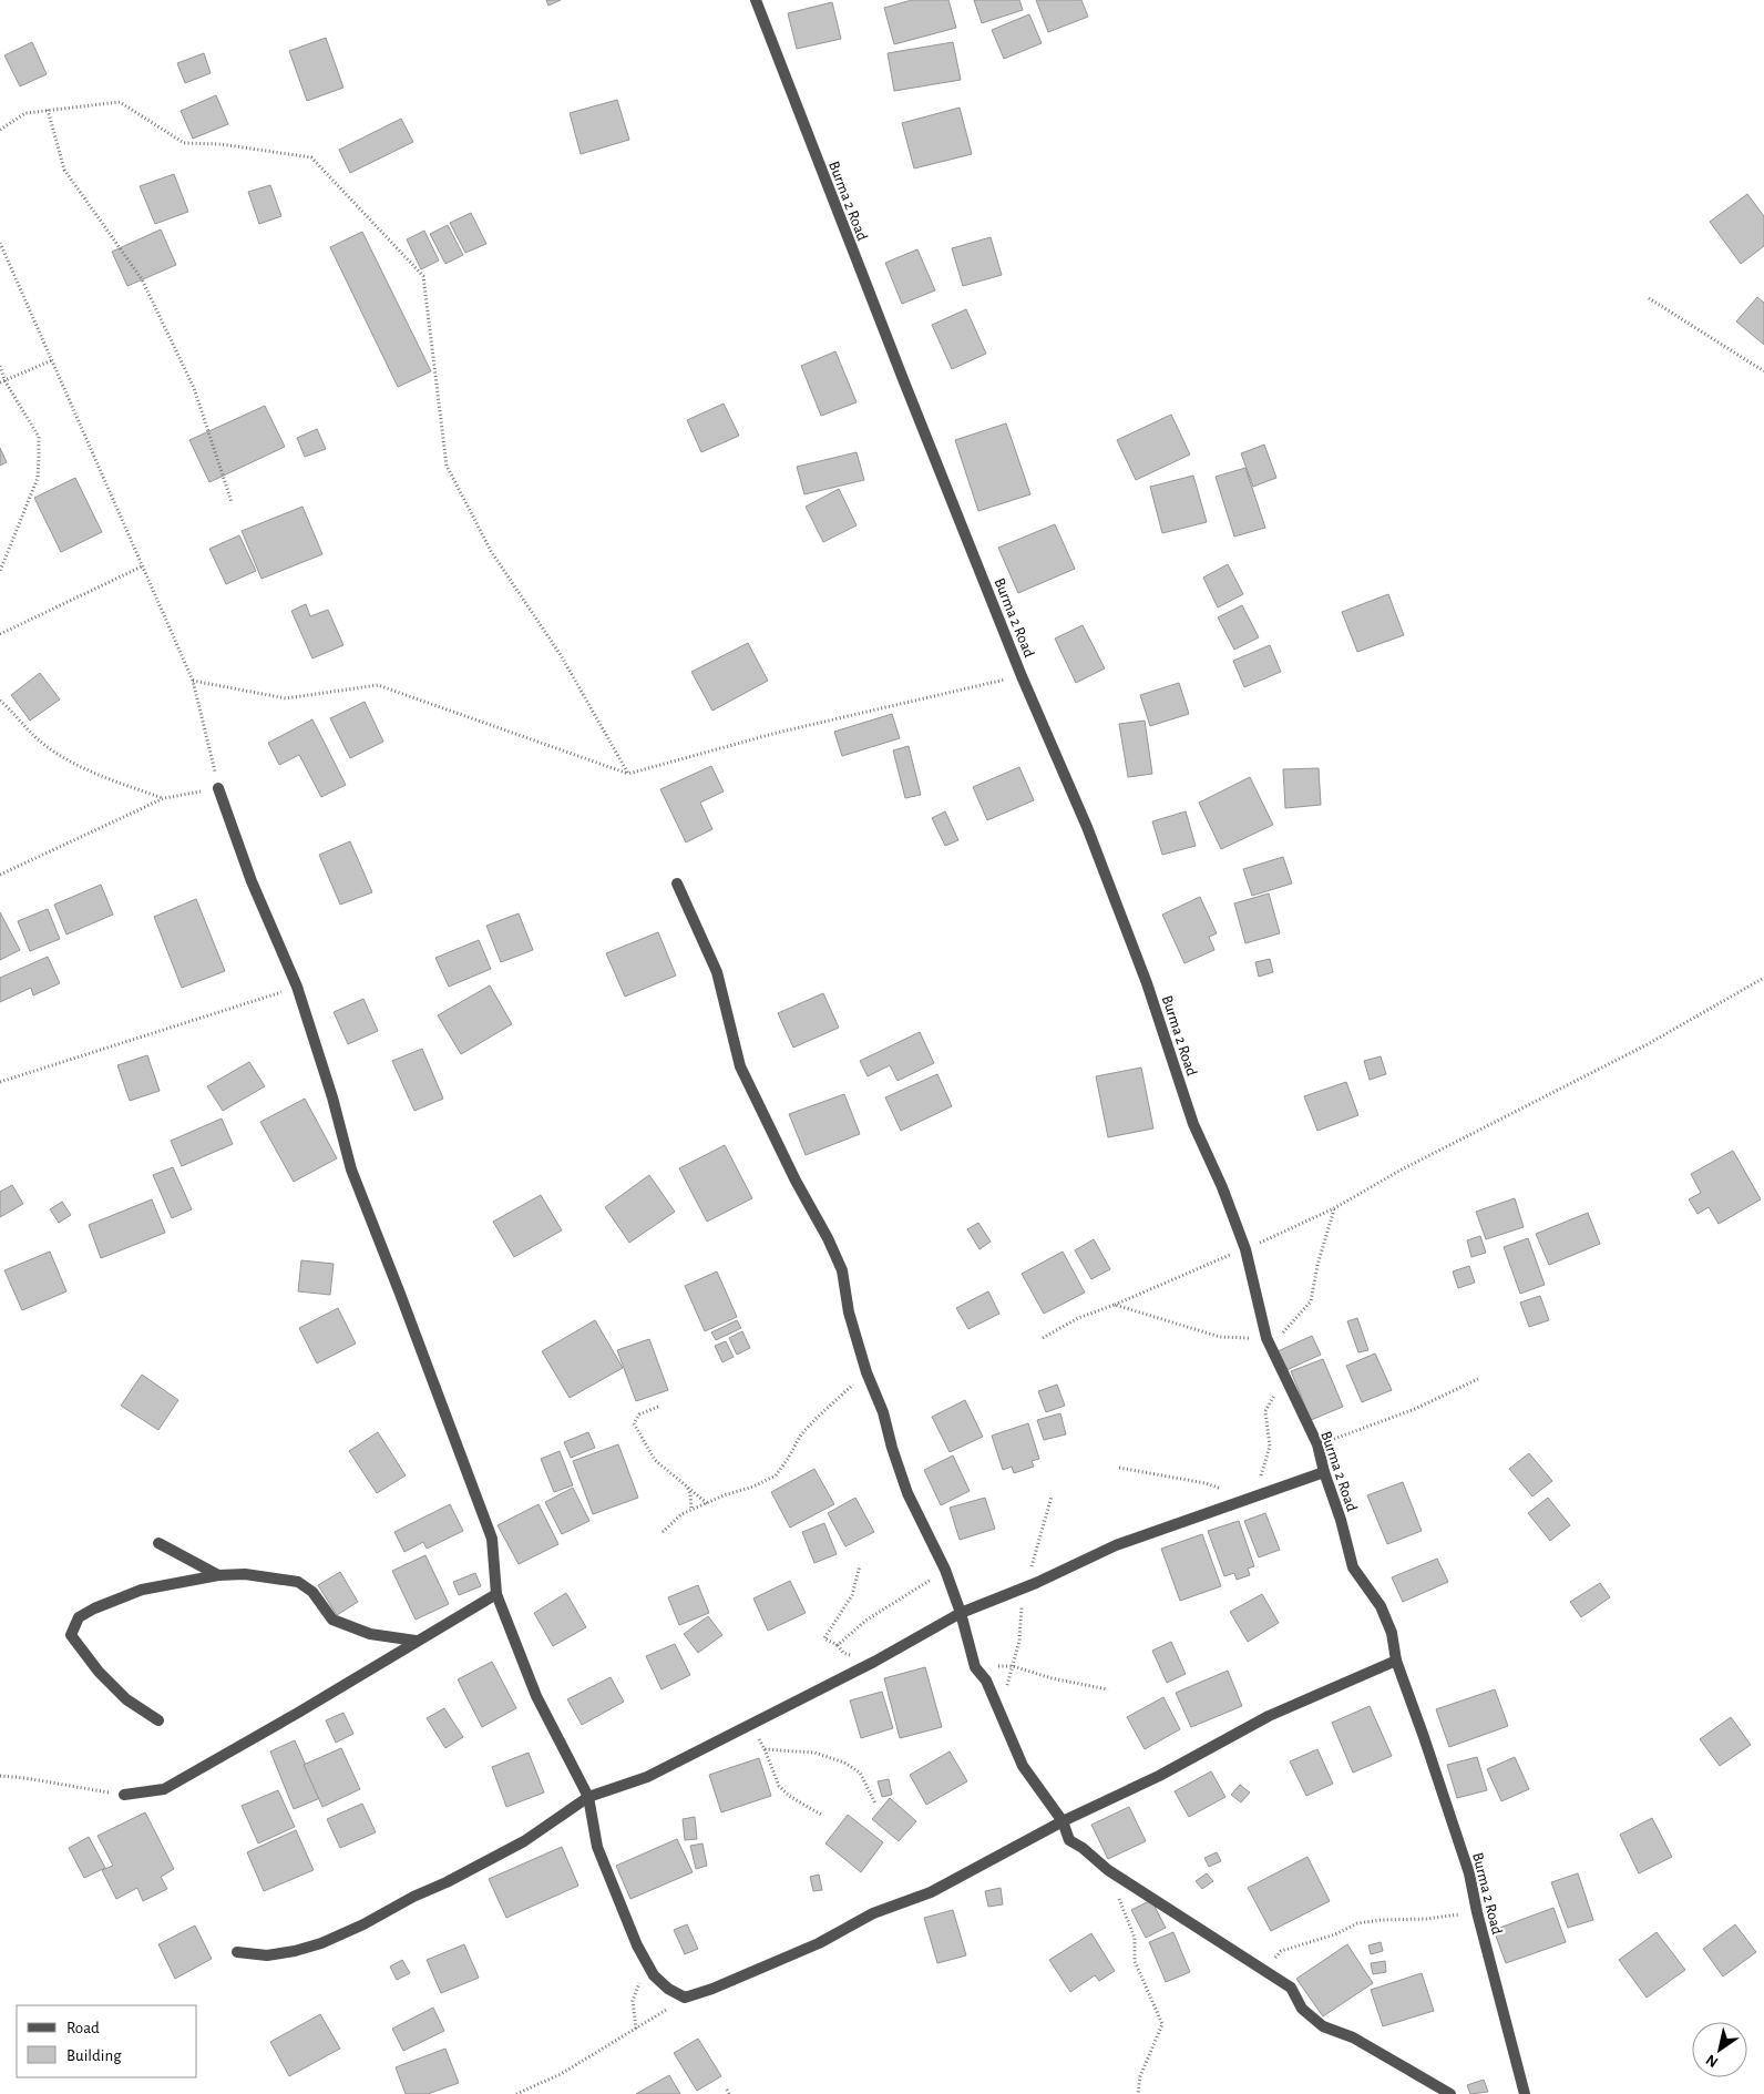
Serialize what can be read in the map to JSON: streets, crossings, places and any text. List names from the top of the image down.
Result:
{
  "streets": {
    "street": ["Burma 2 Road"]
  },
  "legend": ["Road", "Building"],
  "north": "bottom left"
}
